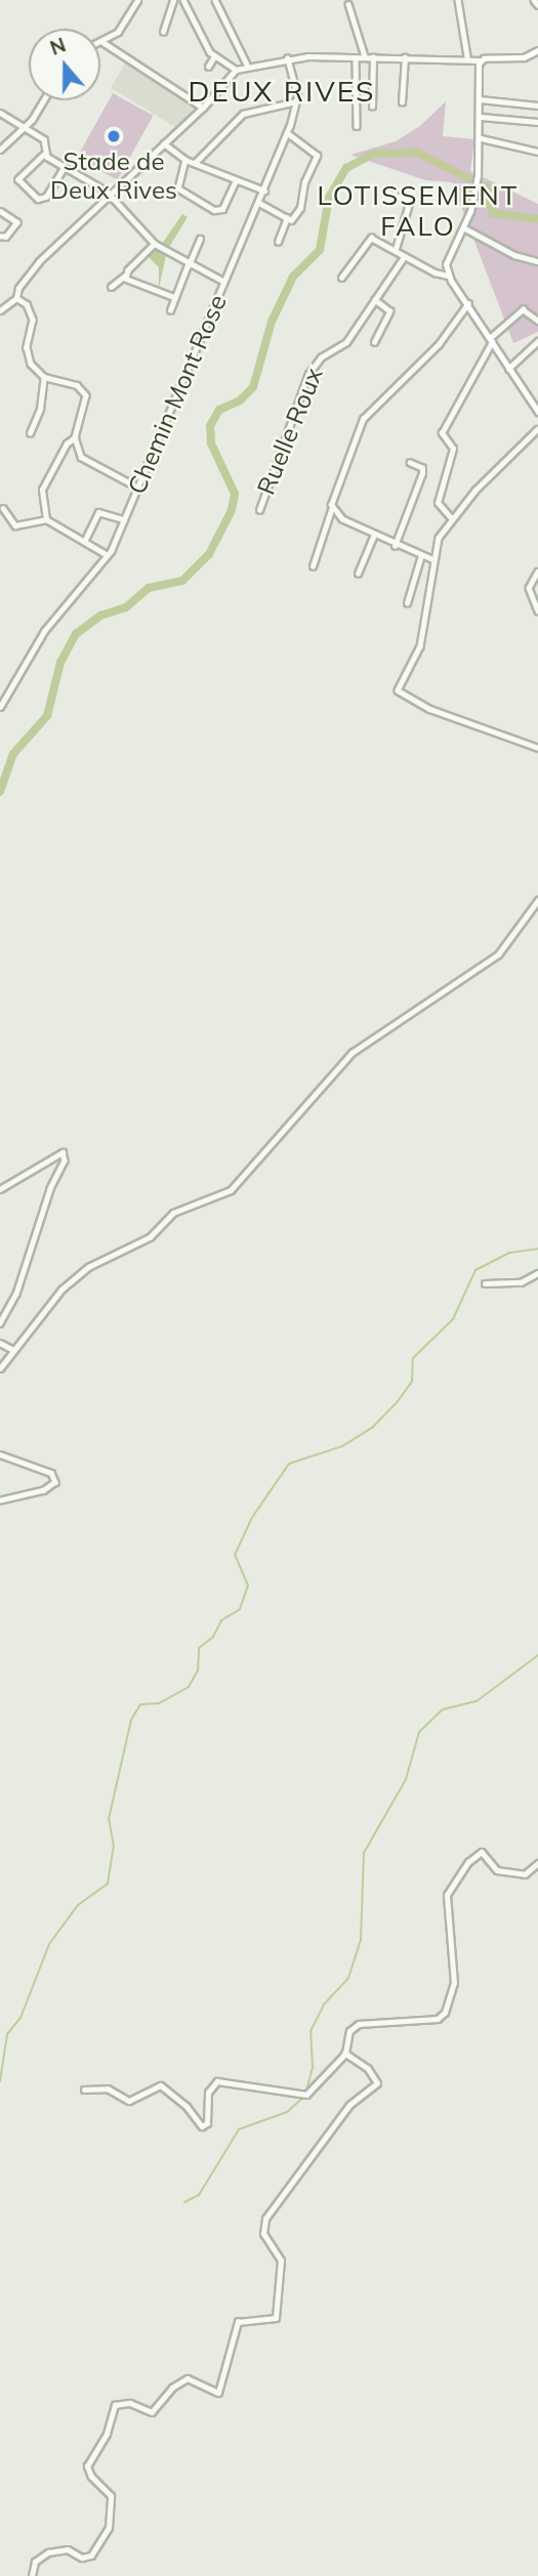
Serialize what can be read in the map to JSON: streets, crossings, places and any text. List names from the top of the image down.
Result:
{
  "streets": {
    "street": ["Chemin Mont Rose", "Ruelle Roux"]
  },
  "districts": ["DEUX RIVES", "LOTISSEMENT FALO"],
  "places": ["Stade de Deux Rives"],
  "north": "top"
}
